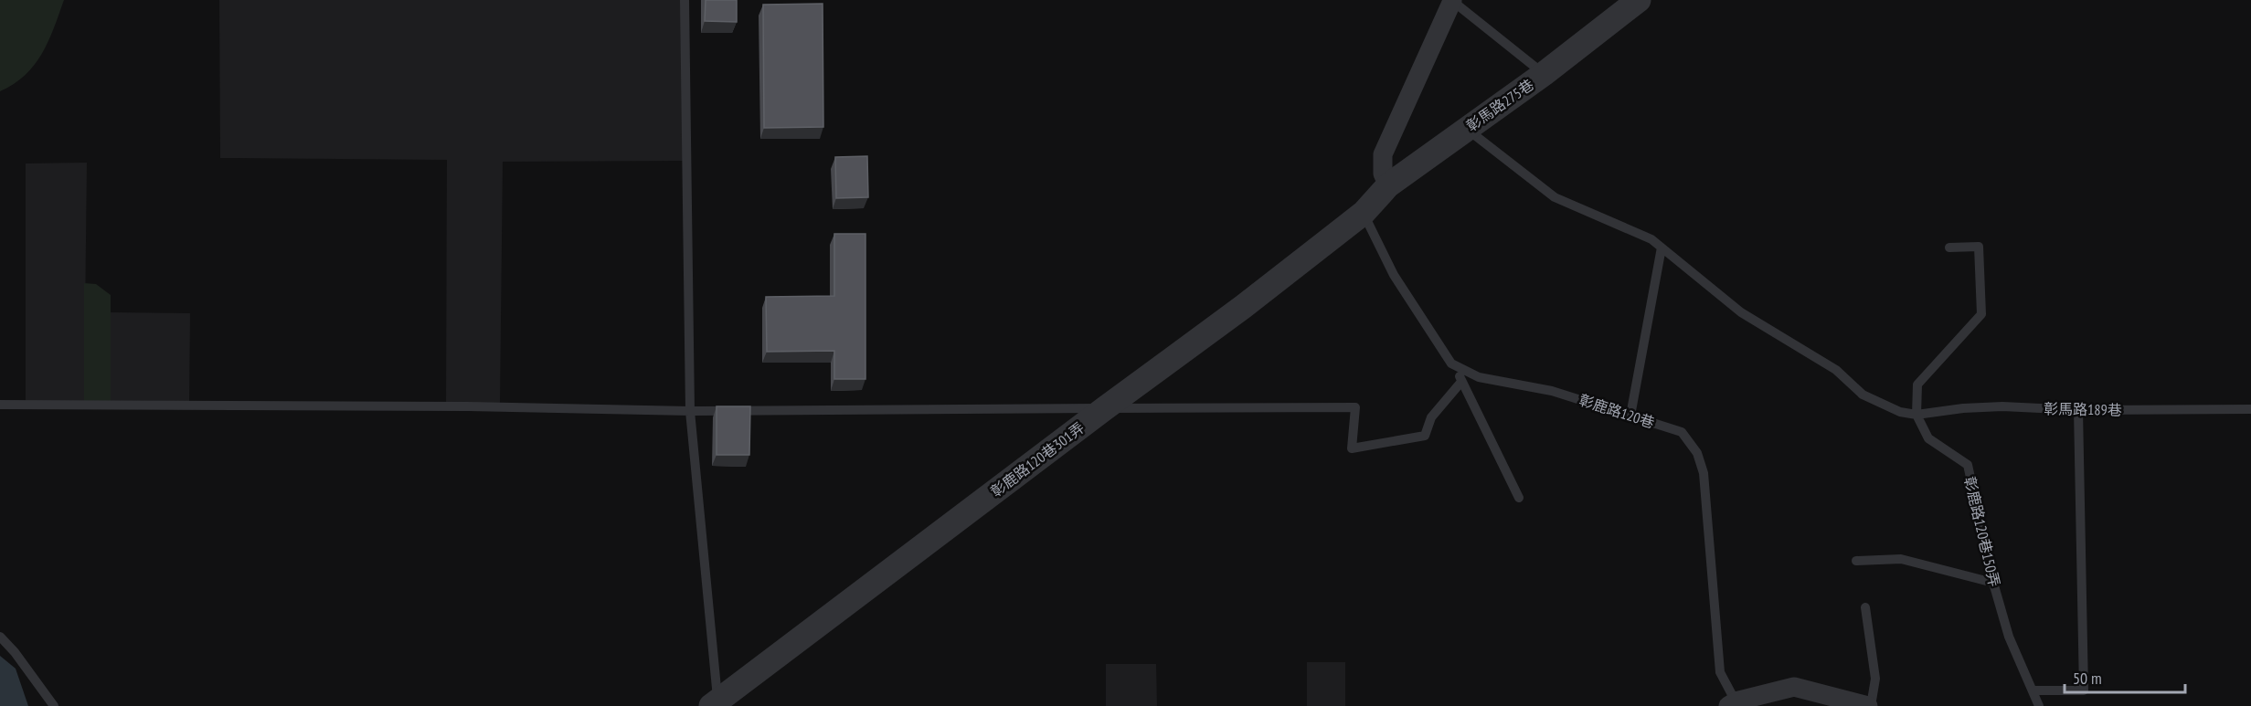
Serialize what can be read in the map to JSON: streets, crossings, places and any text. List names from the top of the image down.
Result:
{
  "streets": {
    "street": ["彰馬路275巷", "彰鹿路120巷", "彰鹿路120巷301弄"],
    "lane": ["彰馬路189巷", "彰鹿路120巷150弄"]
  },
  "crossings": [
    ["彰馬路275巷", "彰鹿路120巷"],
    ["彰馬路275巷", "彰鹿路120巷301弄"],
    ["彰馬路189巷", "彰鹿路120巷150弄"],
    ["彰鹿路120巷", "彰鹿路120巷301弄"]
  ],
  "scale_bar": "50 m"
}
